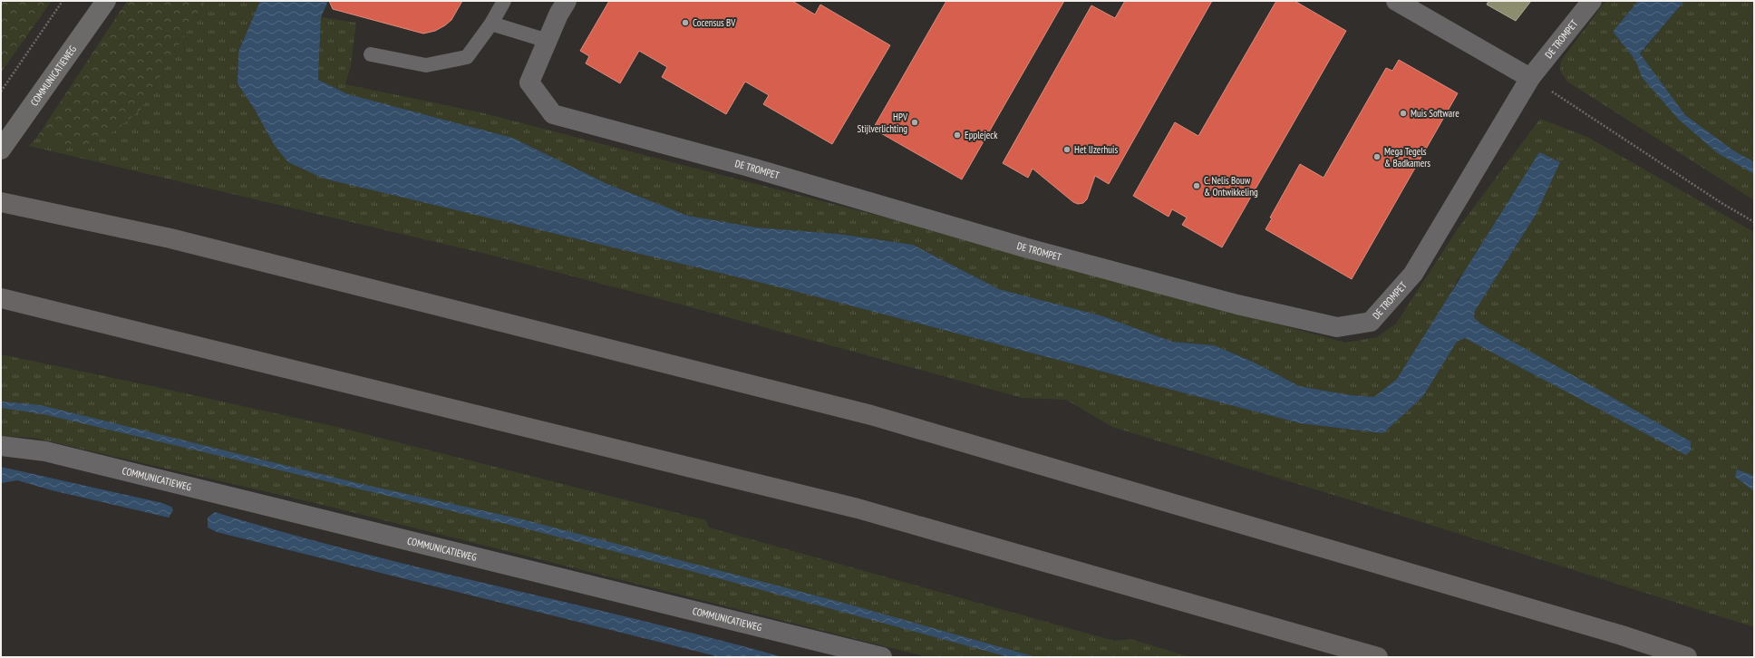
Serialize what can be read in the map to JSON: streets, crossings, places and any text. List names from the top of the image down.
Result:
{
  "streets": {
    "street": ["DE TROMPET", "COMMUNICATIEWEG"]
  },
  "places": [
    "Cocensus BV",
    "Muis Software",
    "HPV Stijlverlichting",
    "Epplejeck",
    "Het IJzerhuis",
    "Mega Tegels & Badkamers",
    "C. Nelis Bouw & Ontwikkeling"
  ]
}
